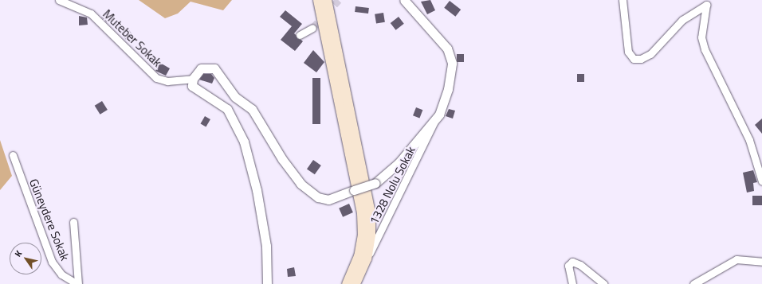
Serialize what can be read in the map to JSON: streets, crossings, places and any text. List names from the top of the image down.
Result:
{
  "streets": {
    "street": ["Muteber Sokak", "1328 Nolu Sokak", "Güneydere Sokak"]
  },
  "north": "top left"
}
